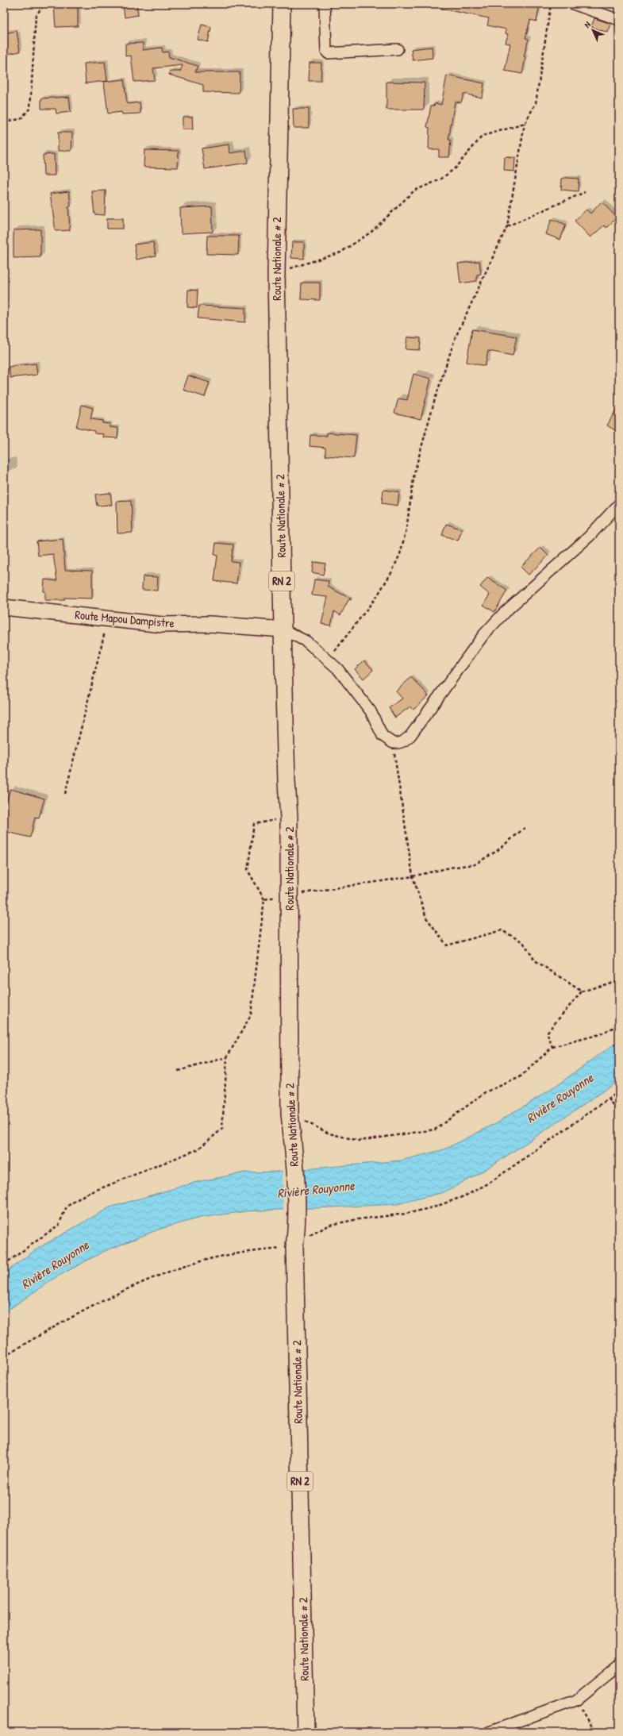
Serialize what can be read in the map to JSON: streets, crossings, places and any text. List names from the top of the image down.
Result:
{
  "streets": {
    "main road": ["Route Nationale # 2", "RN 2"],
    "street": ["Route Mapou Dampistre"]
  },
  "crossings": [
    ["Route Nationale # 2", "Route Mapou Dampistre"]
  ],
  "water": ["Rivière Rouyonne"],
  "north": "top left"
}
